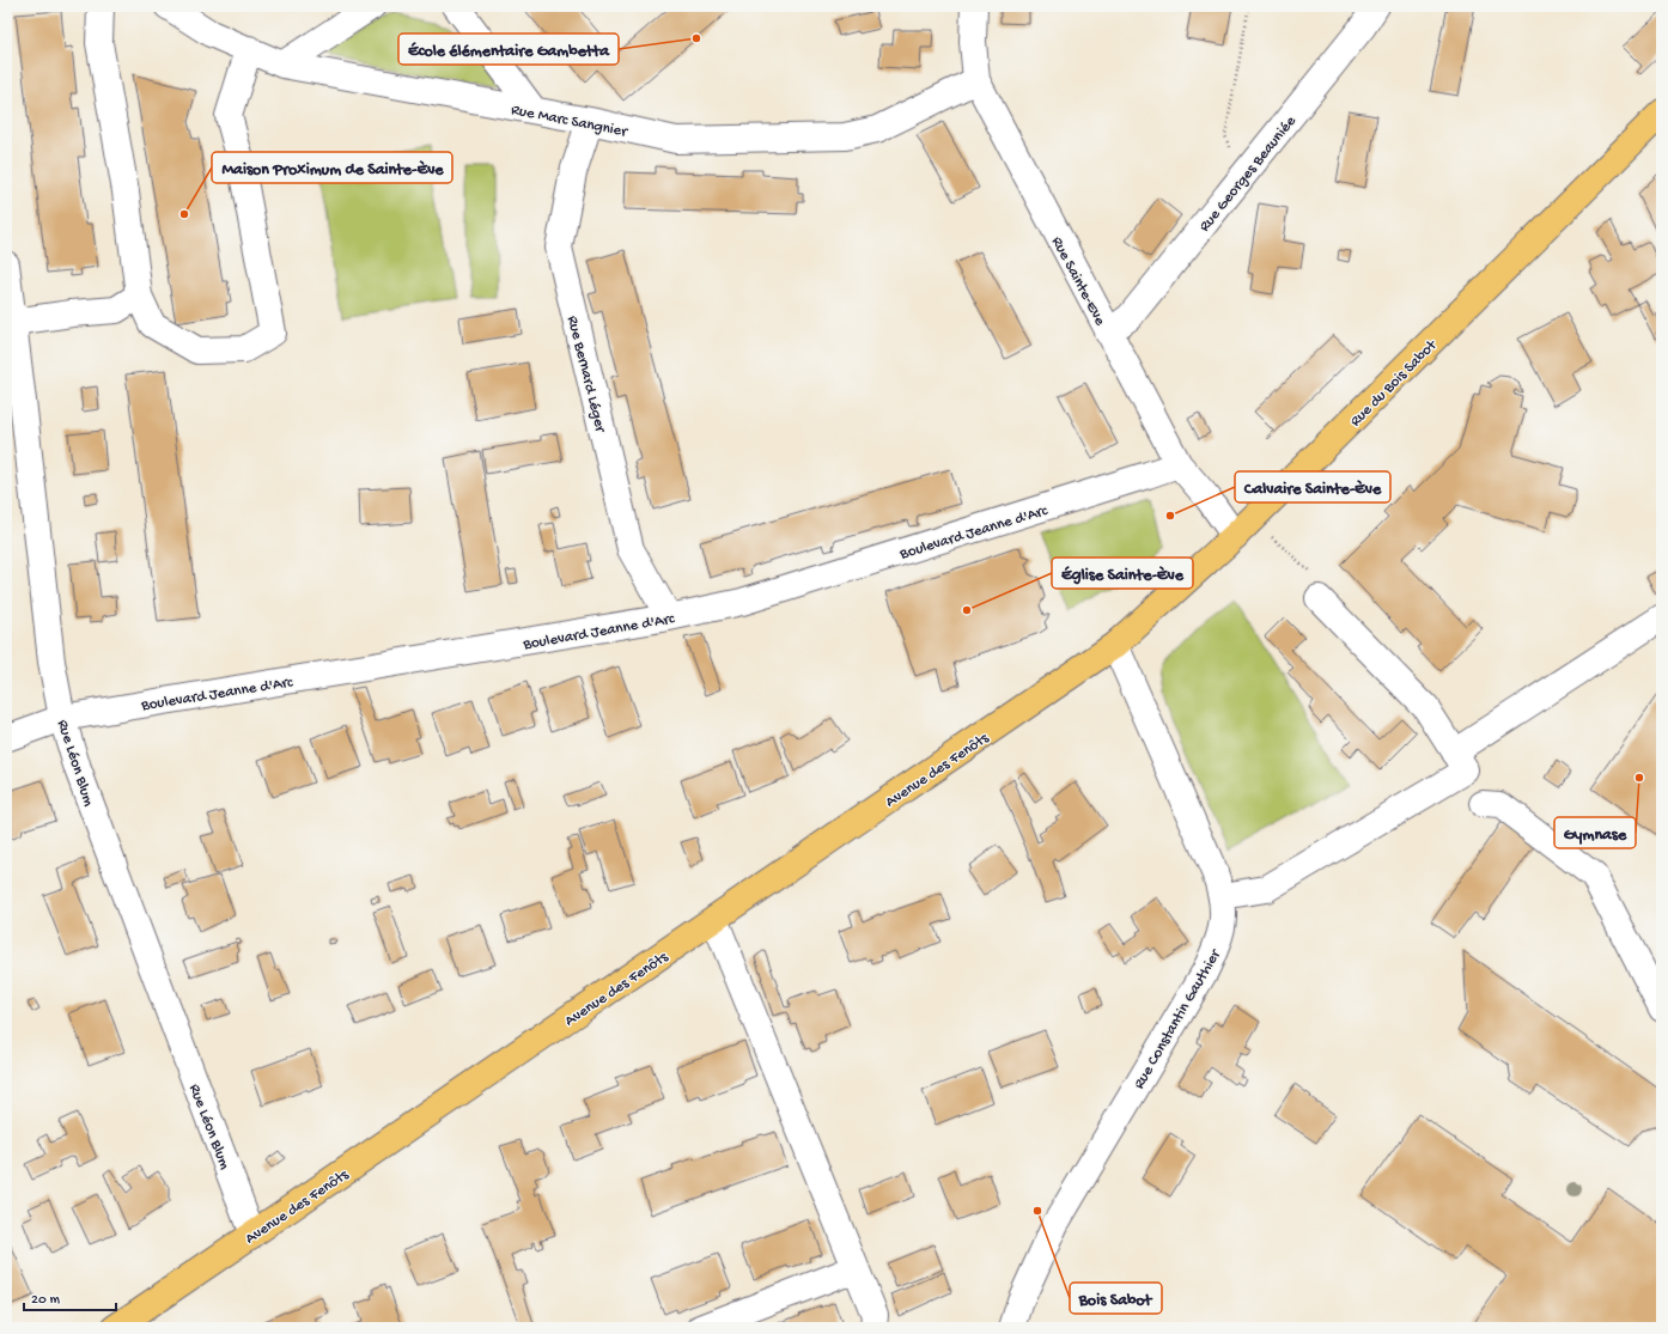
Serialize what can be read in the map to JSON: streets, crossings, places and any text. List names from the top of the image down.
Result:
{
  "streets": {
    "main road": ["Rue du Bois Sabot", "Avenue des Fenôts"],
    "street": [
      "Rue Marc Sangnier",
      "Rue Georges Beauniée",
      "Rue Sainte-Eve",
      "Rue Bernard Léger",
      "Boulevard Jeanne d'Arc",
      "Rue Léon Blum",
      "Rue Constantin Gauthier"
    ]
  },
  "crossings": [
    ["Rue Marc Sangnier", "Rue Sainte-Eve"],
    ["Rue Marc Sangnier", "Rue Bernard Léger"],
    ["Rue Georges Beauniée", "Rue Sainte-Eve"],
    ["Rue Sainte-Eve", "Rue du Bois Sabot"],
    ["Rue Sainte-Eve", "Boulevard Jeanne d'Arc"],
    ["Rue Bernard Léger", "Boulevard Jeanne d'Arc"],
    ["Rue du Bois Sabot", "Avenue des Fenôts"],
    ["Rue du Bois Sabot", "Rue Constantin Gauthier"],
    ["Boulevard Jeanne d'Arc", "Rue Léon Blum"],
    ["Rue Léon Blum", "Avenue des Fenôts"],
    ["Avenue des Fenôts", "Rue Constantin Gauthier"]
  ],
  "places": [
    "École élémentaire Gambetta",
    "Maison Proximum de Sainte-Ève",
    "Calvaire Sainte-Ève",
    "Église Sainte-Ève",
    "Gymnase",
    "Bois Sabot"
  ],
  "scale_bar": "20 m"
}
